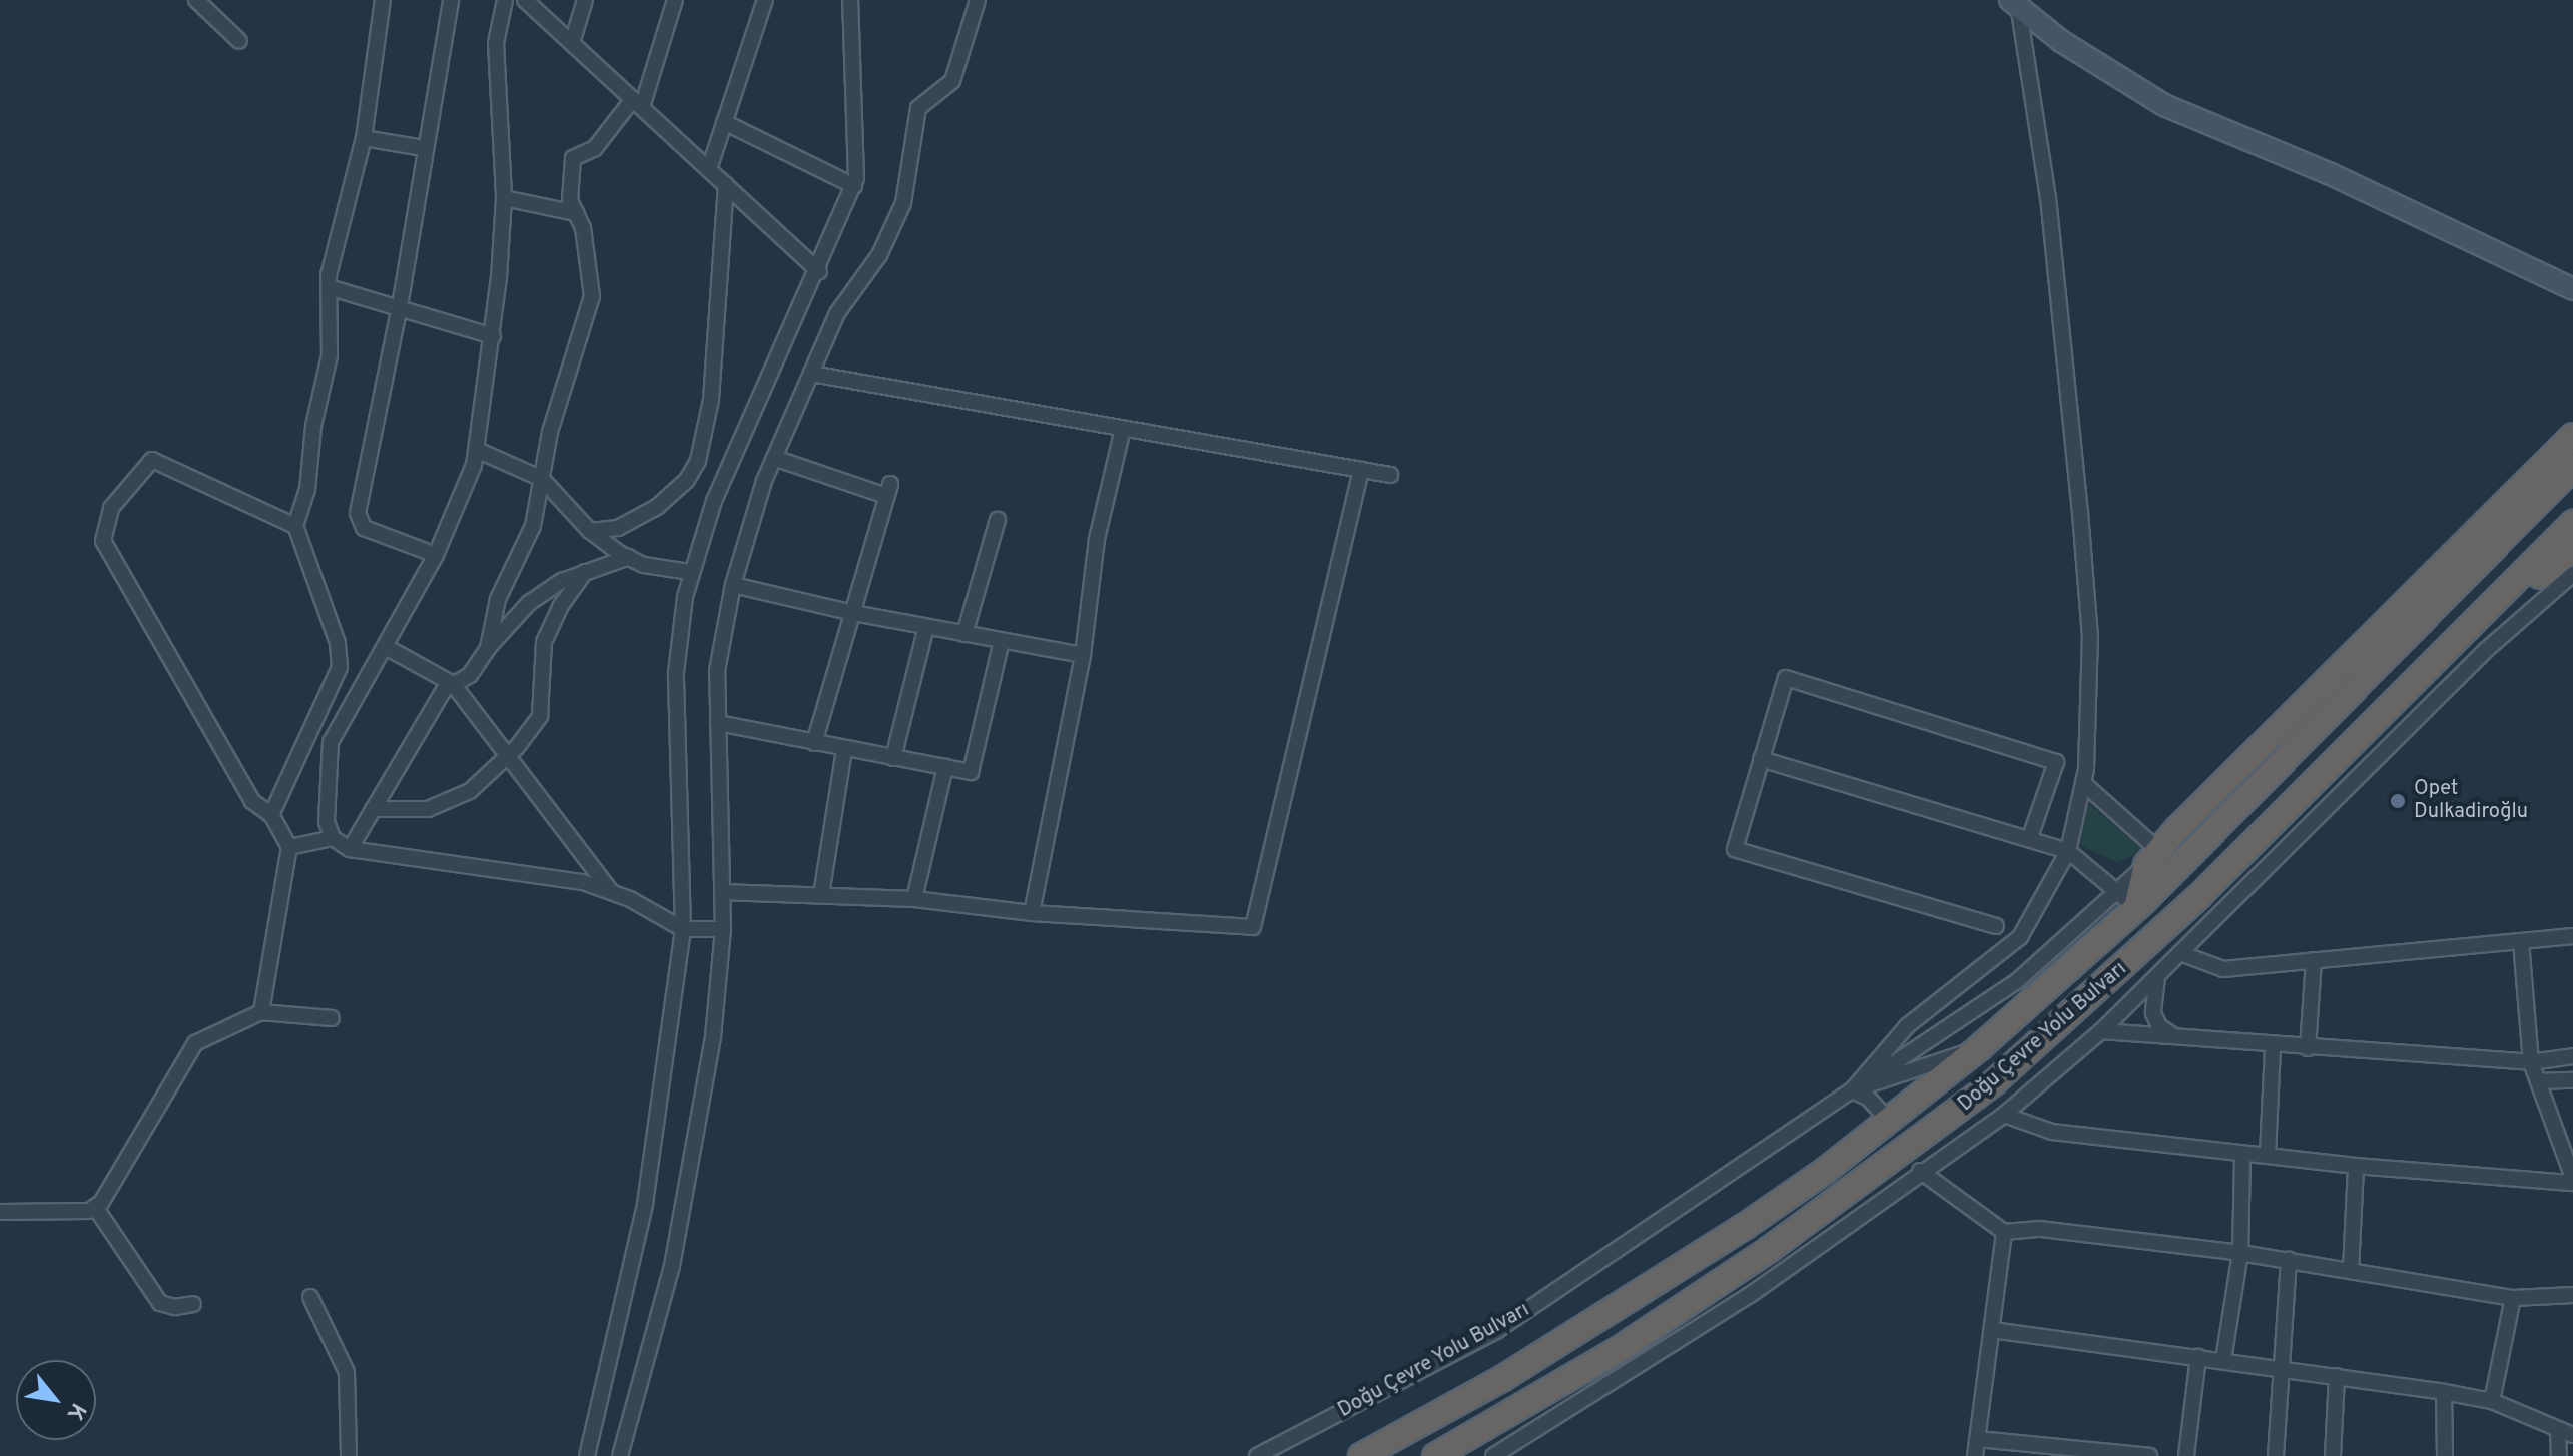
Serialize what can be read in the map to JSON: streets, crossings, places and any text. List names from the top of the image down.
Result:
{
  "streets": {
    "highway": ["Doğu Çevre Yolu Bulvarı"]
  },
  "places": ["Opet Dulkadiroğlu"],
  "north": "bottom right"
}
